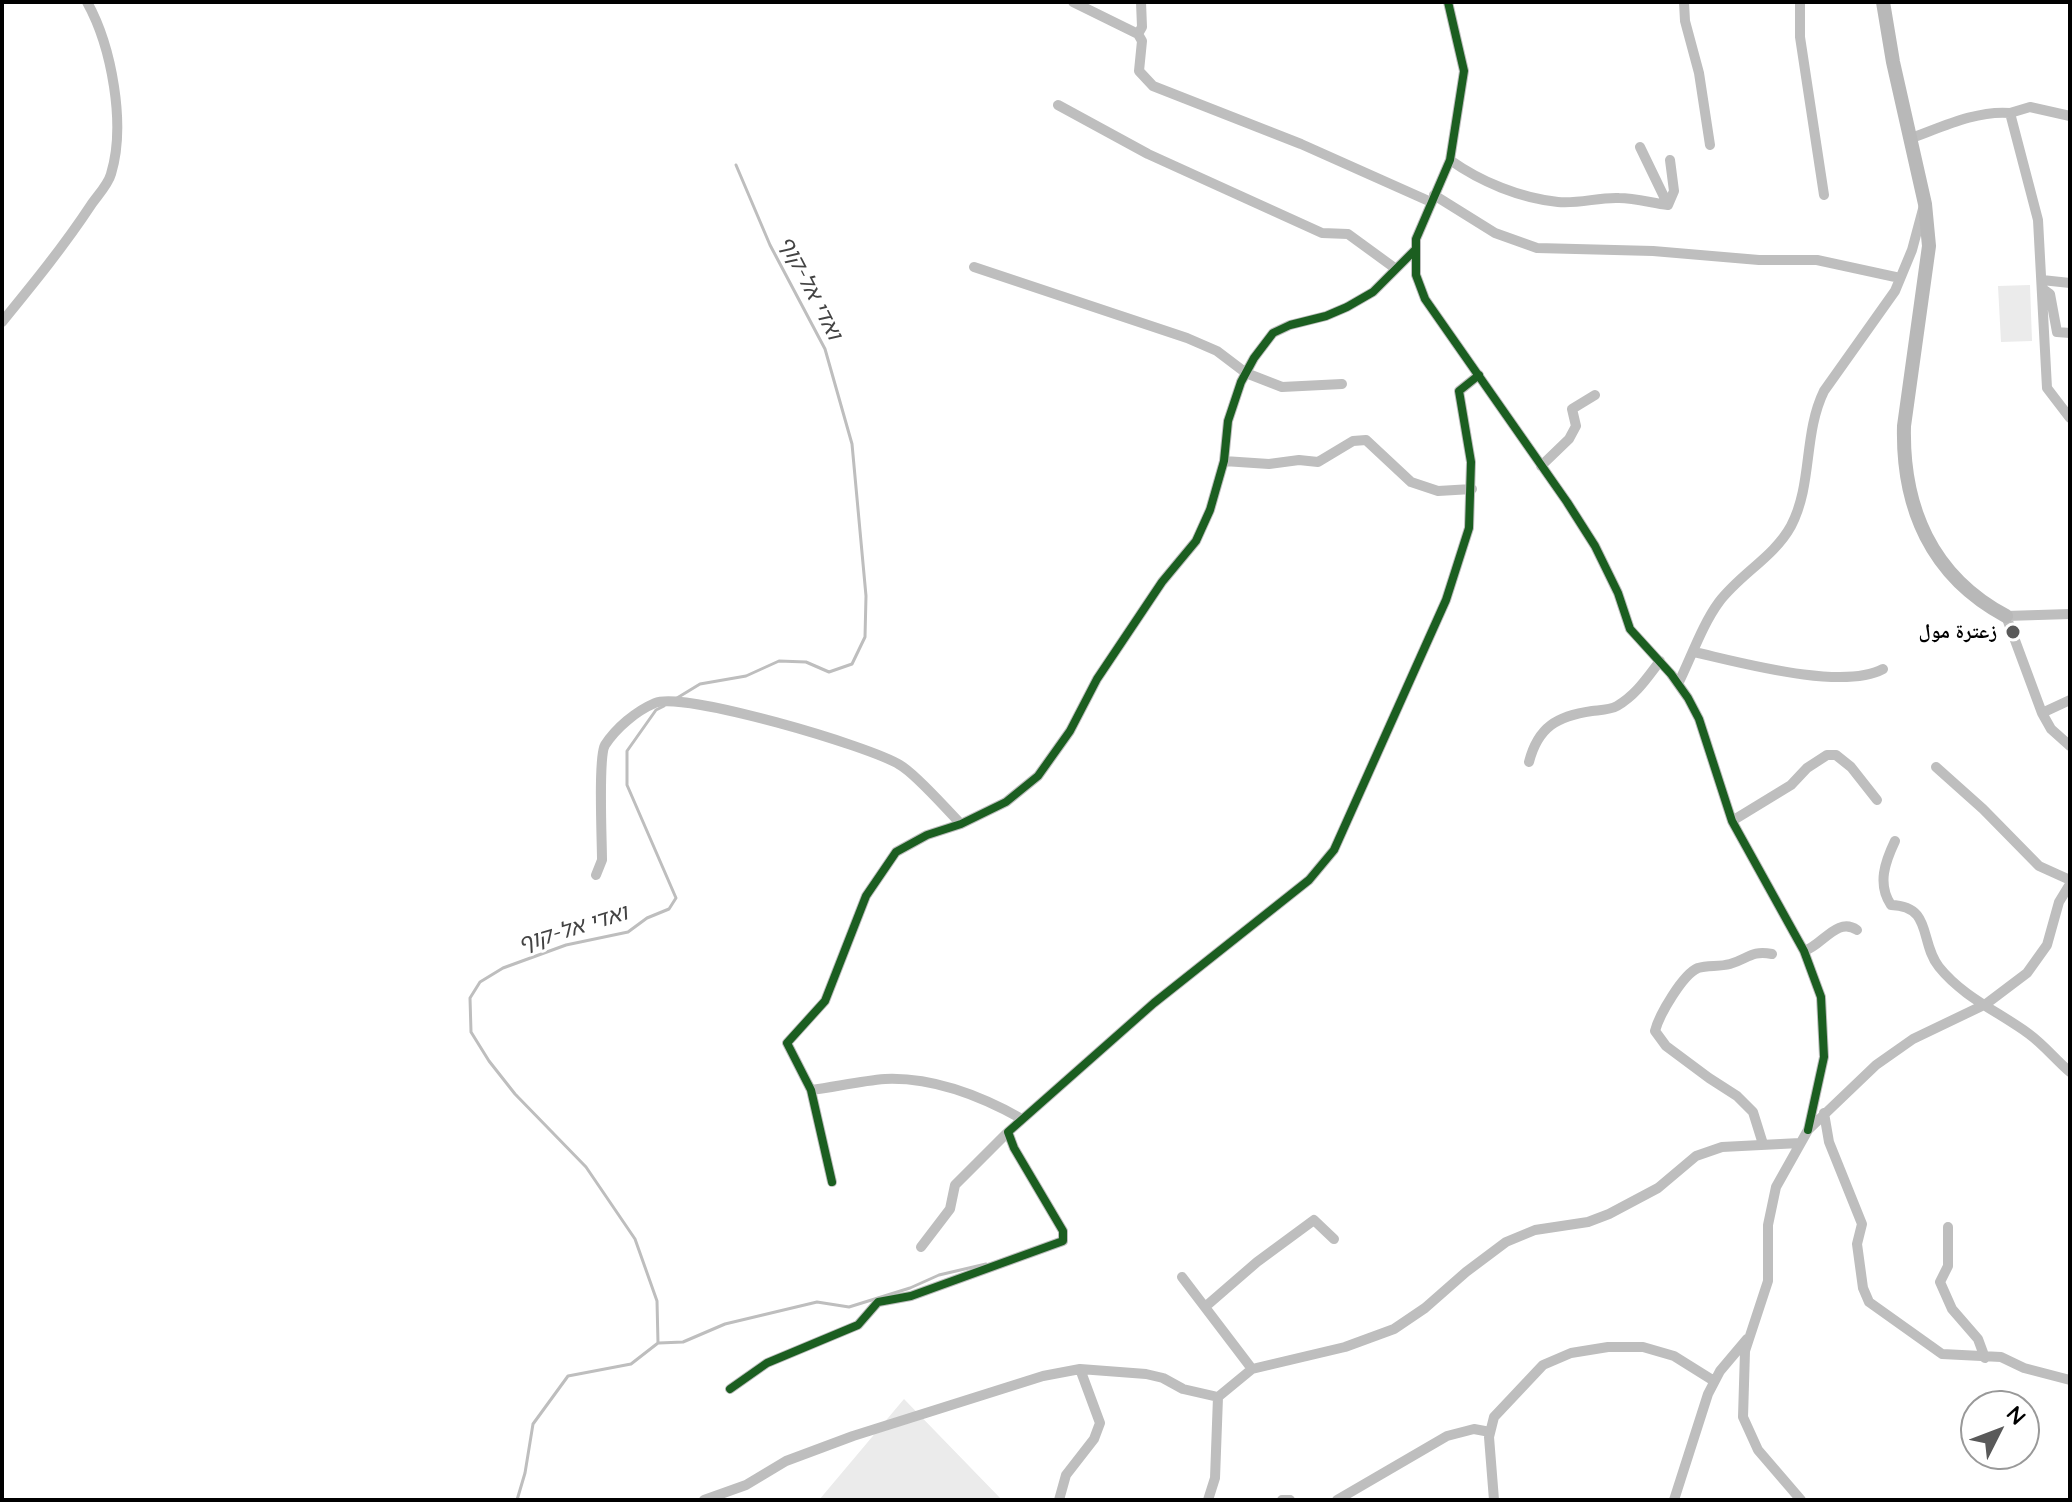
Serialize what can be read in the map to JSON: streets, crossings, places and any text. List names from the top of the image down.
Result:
{
  "water": ["ואדי אל-קוף"],
  "places": ["زعترة مول"],
  "north": "top right"
}
